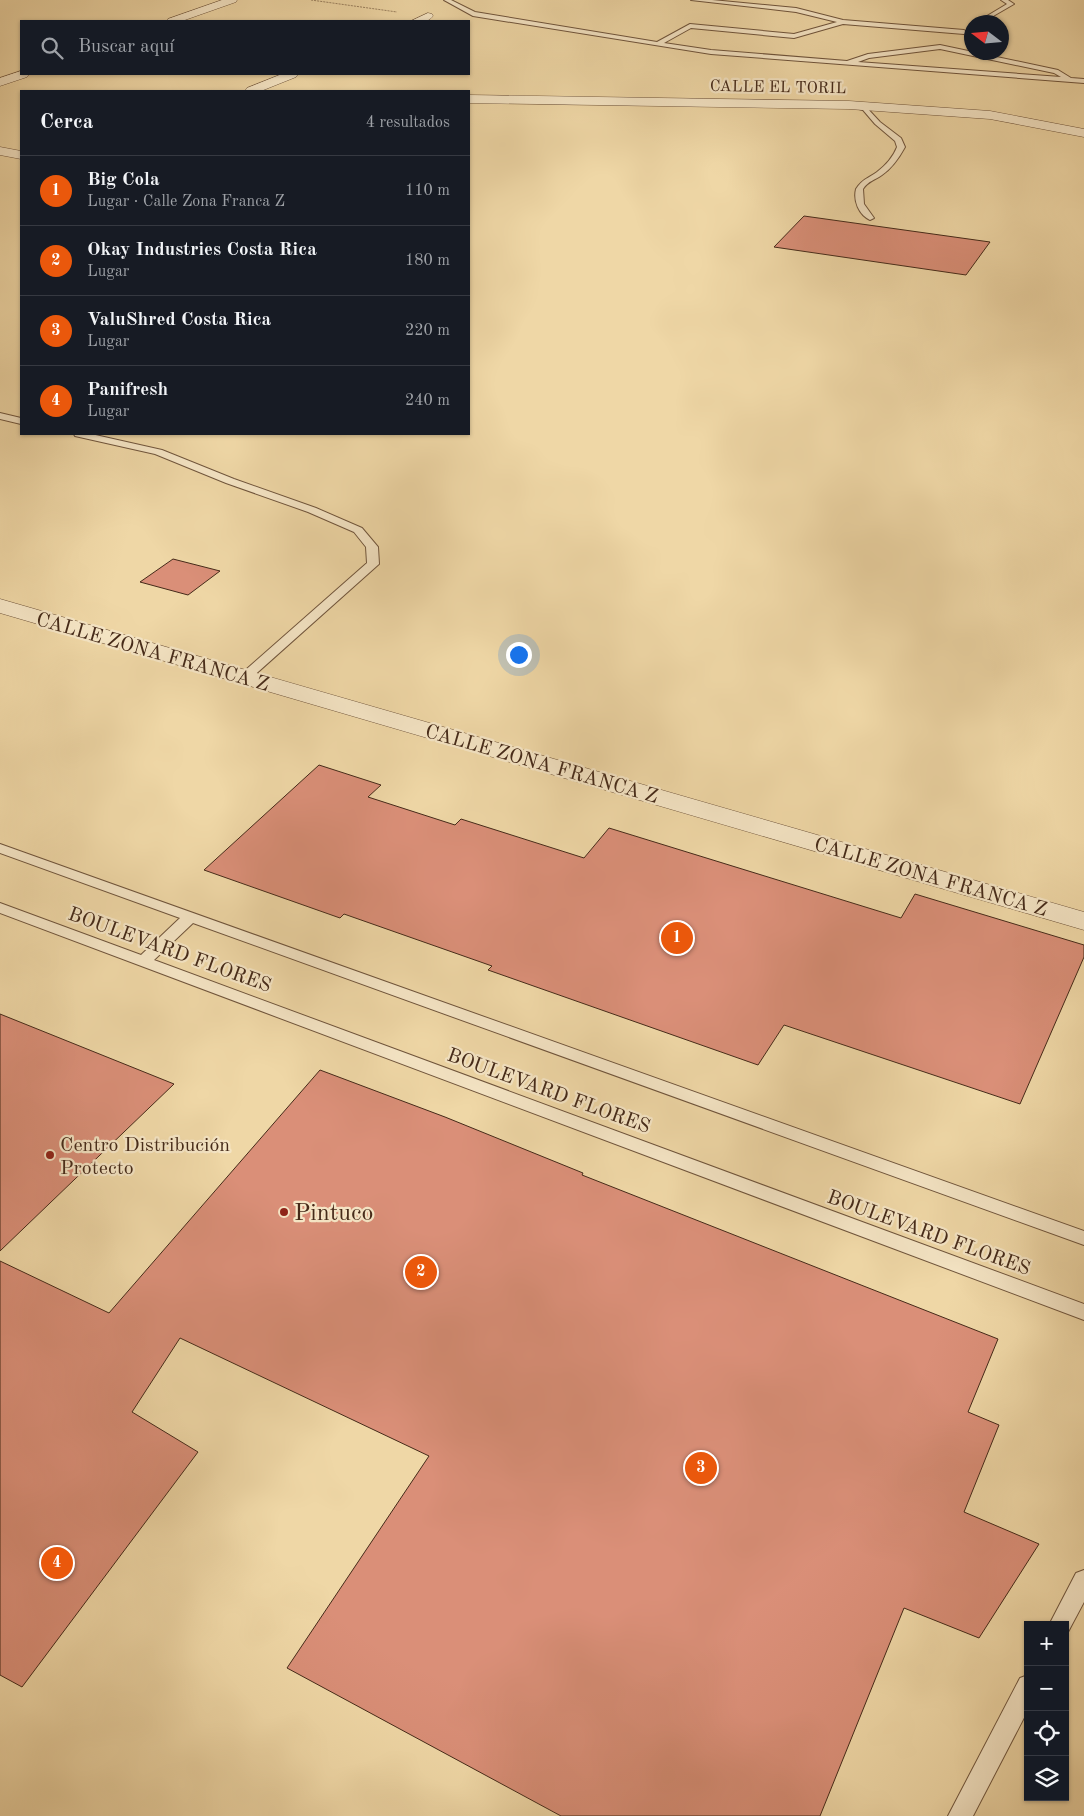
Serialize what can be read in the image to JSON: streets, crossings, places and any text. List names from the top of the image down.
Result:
{
  "streets": {
    "street": ["CALLE EL TORIL", "CALLE ZONA FRANCA Z"],
    "lane": ["BOULEVARD FLORES"]
  },
  "places": ["Centro Distribución Protecto", "Pintuco"],
  "north": "left",
  "page": {
    "search": "Buscar aquí",
    "heading": ["Cerca", "4 resultados"],
    "list": [
      {
        "mark": "1",
        "name": "Big Cola",
        "note": "Lugar · Calle Zona Franca Z",
        "value": "110 m"
      },
      {
        "mark": "2",
        "name": "Okay Industries Costa Rica",
        "note": "Lugar",
        "value": "180 m"
      },
      {
        "mark": "3",
        "name": "ValuShred Costa Rica",
        "note": "Lugar",
        "value": "220 m"
      },
      {
        "mark": "4",
        "name": "Panifresh",
        "note": "Lugar",
        "value": "240 m"
      }
    ],
    "pins": [
      "1",
      "2",
      "3",
      "4"
    ],
    "map_buttons": ["+", "−"]
  }
}
